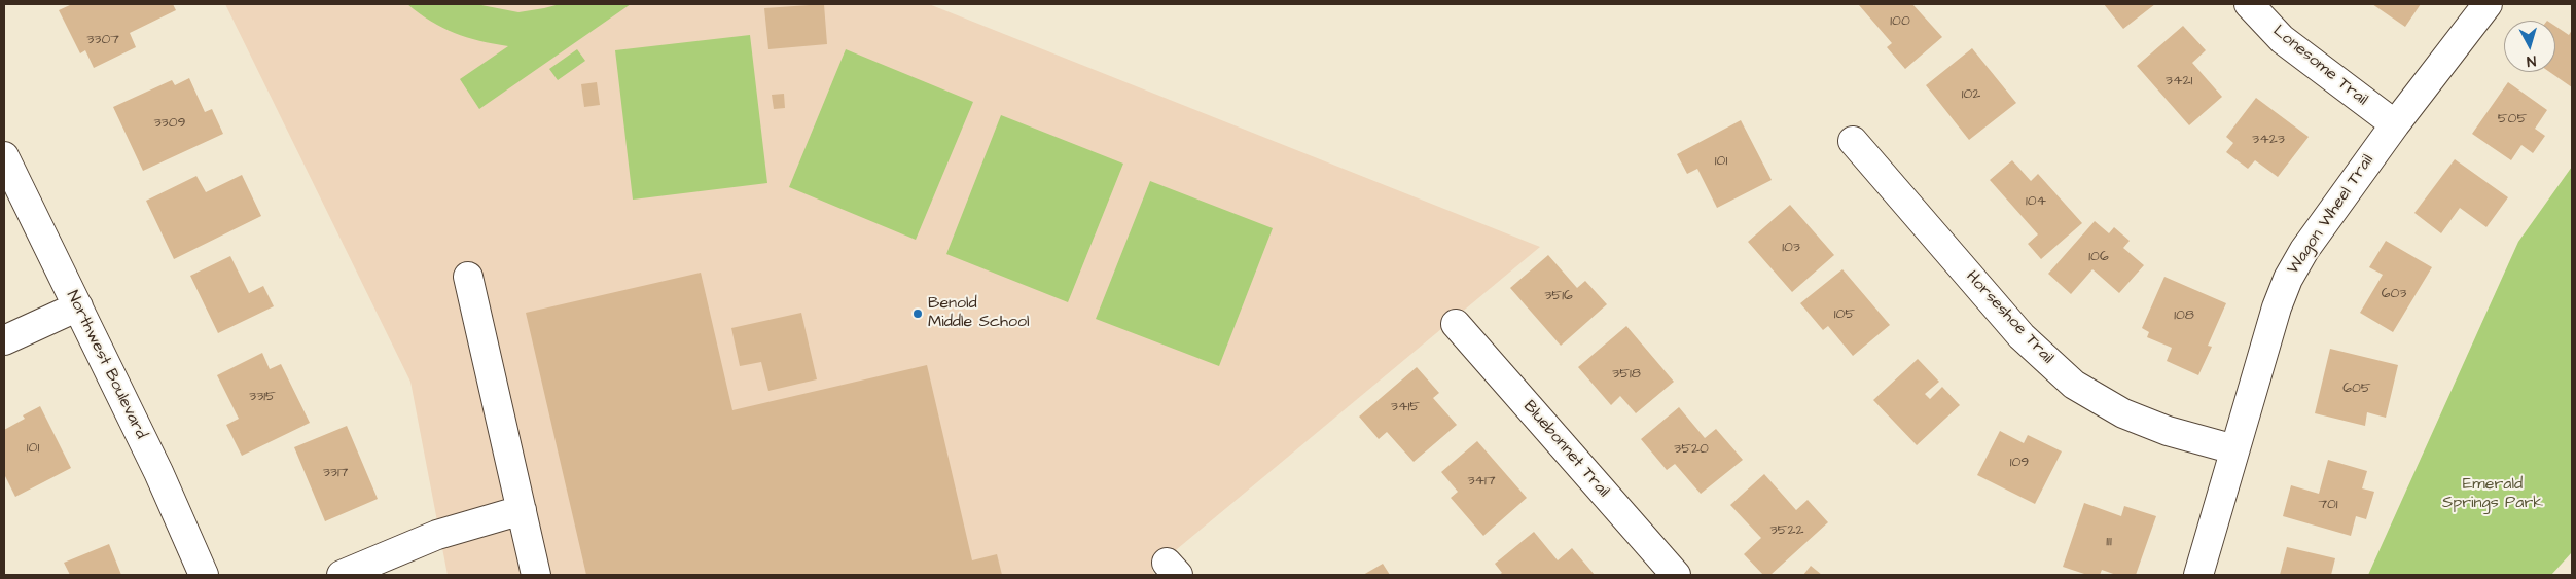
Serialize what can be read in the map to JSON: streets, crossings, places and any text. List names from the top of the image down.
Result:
{
  "streets": {
    "street": [
      "Lonesome Trail",
      "Wagon Wheel Trail",
      "Horseshoe Trail",
      "Northwest Boulevard",
      "Bluebonnet Trail"
    ]
  },
  "crossings": [
    ["Lonesome Trail", "Wagon Wheel Trail"],
    ["Wagon Wheel Trail", "Horseshoe Trail"]
  ],
  "parks": ["Emerald Springs Park"],
  "places": ["Benold Middle School"],
  "house_numbers": [
    "100",
    "3307",
    "3421",
    "102",
    "505",
    "3309",
    "3423",
    "101",
    "104",
    "103",
    "106",
    "603",
    "3516",
    "105",
    "108",
    "3518",
    "605",
    "3315",
    "3415",
    "101",
    "3520",
    "109",
    "3317",
    "3417",
    "701",
    "3522",
    "111"
  ],
  "north": "bottom"
}
